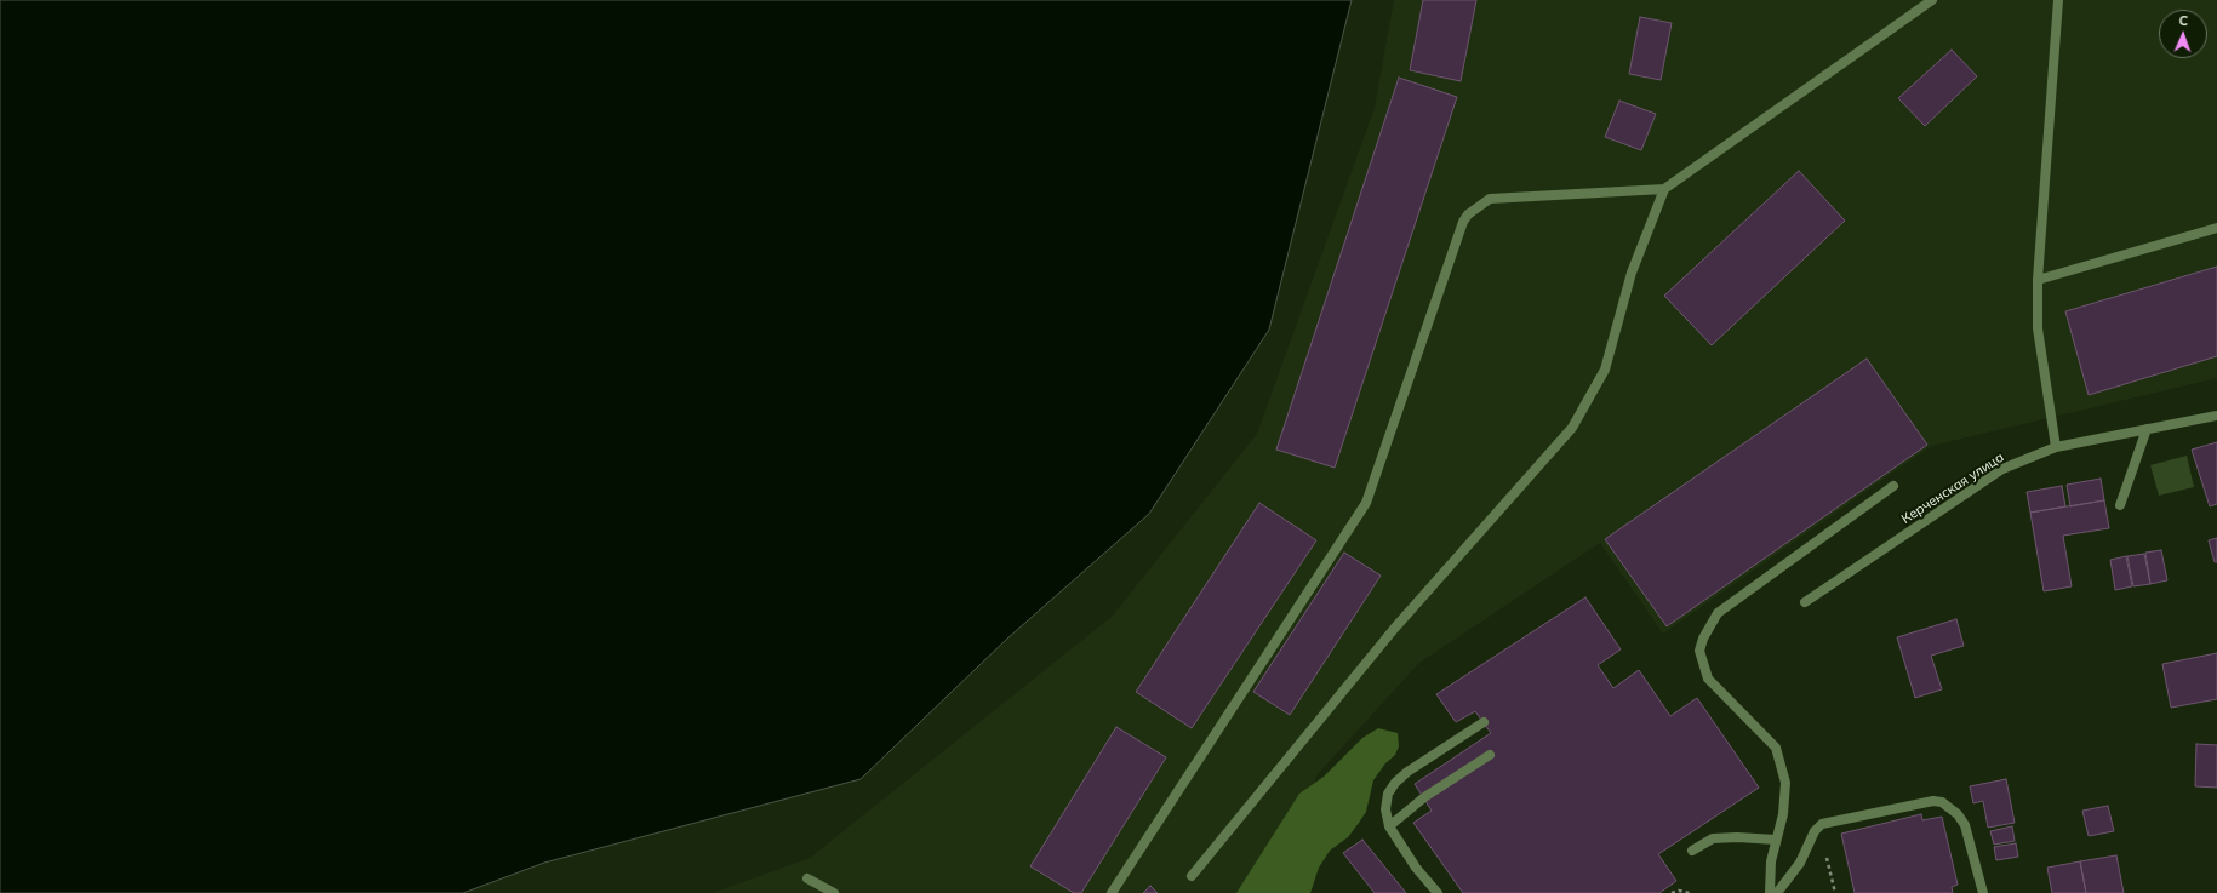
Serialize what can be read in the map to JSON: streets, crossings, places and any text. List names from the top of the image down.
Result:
{
  "streets": {
    "lane": ["Керченская улица"]
  },
  "north": "top"
}
